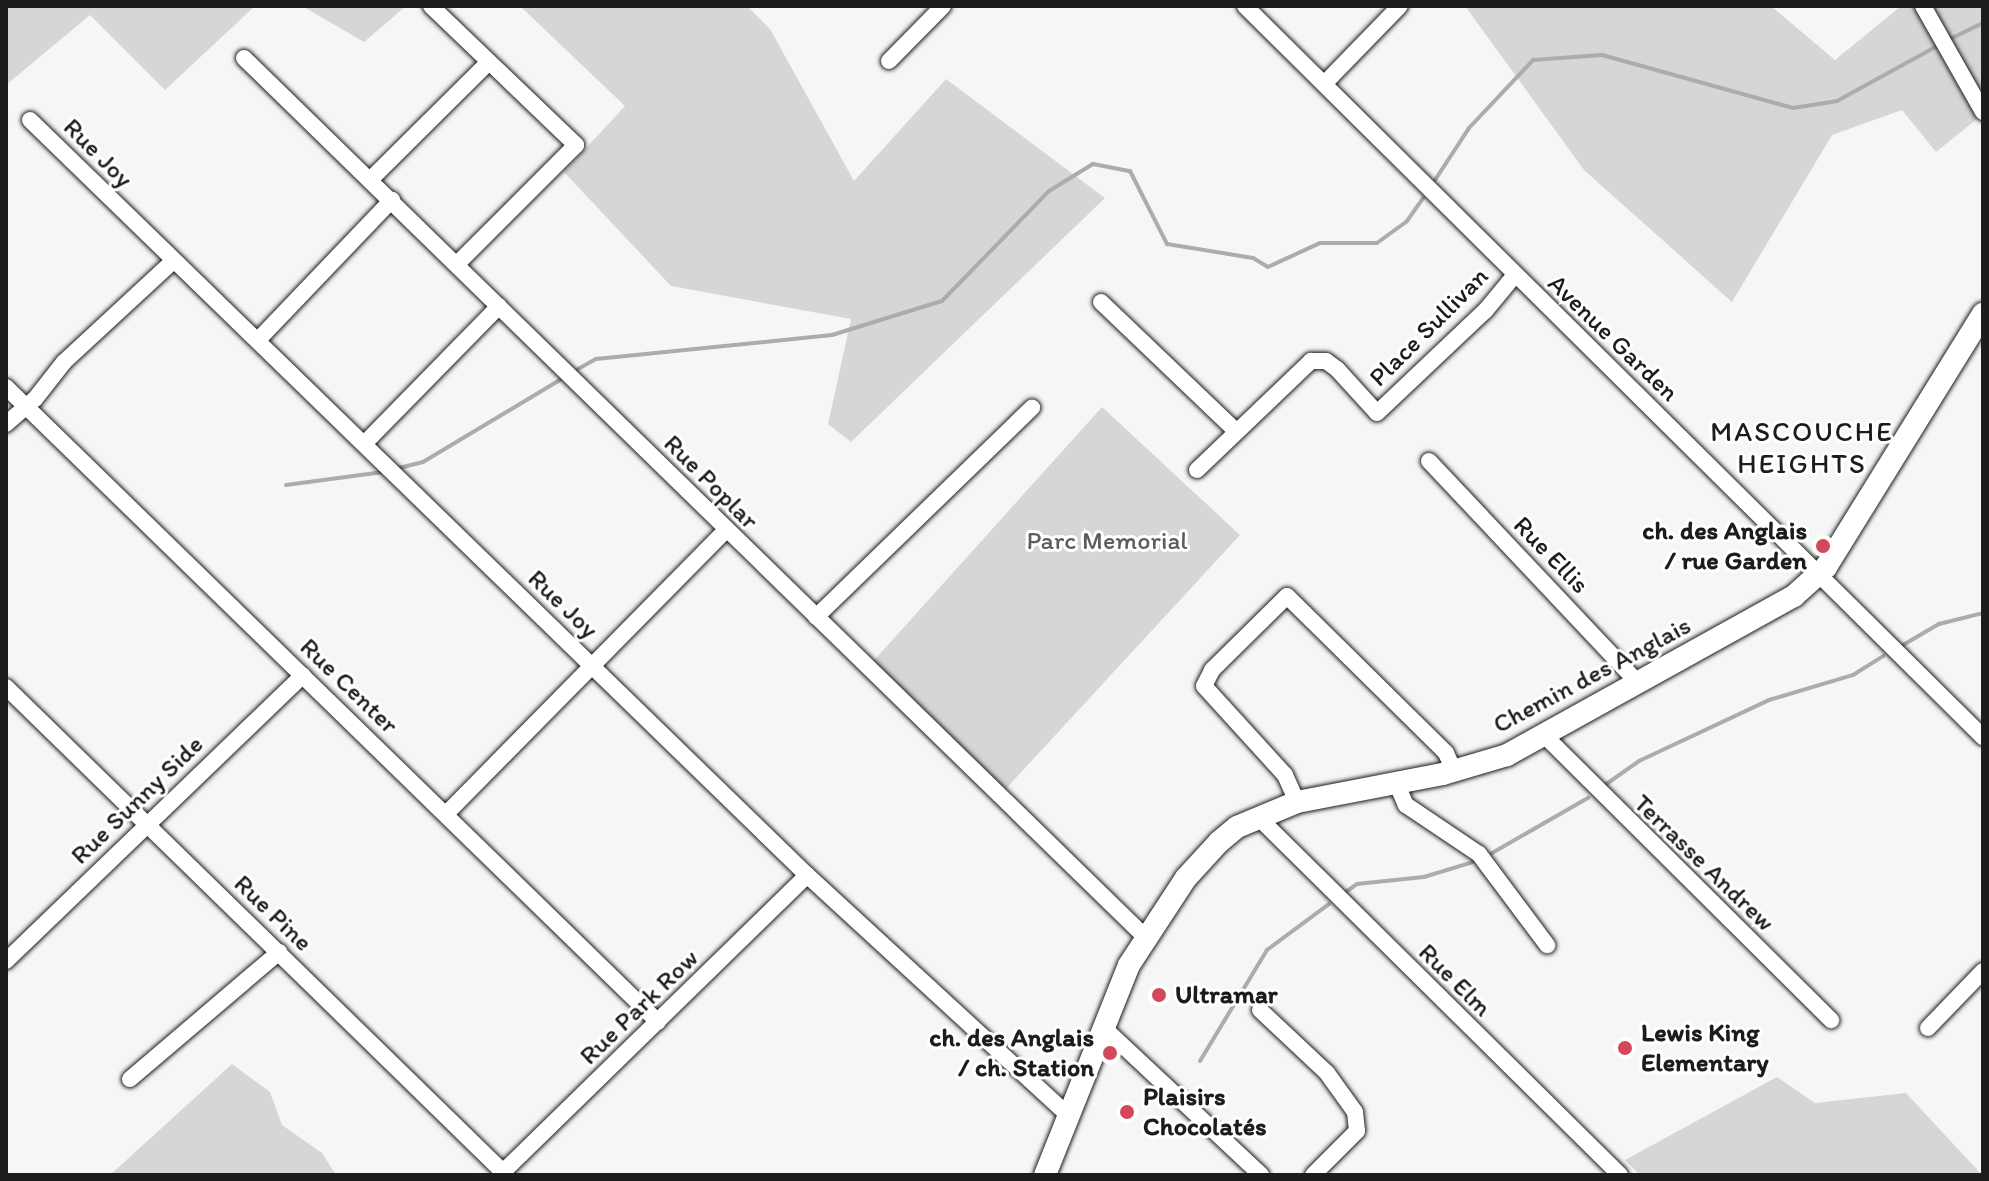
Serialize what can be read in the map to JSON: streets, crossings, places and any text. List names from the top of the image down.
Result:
{
  "streets": {
    "street": [
      "Rue Joy",
      "Place Sullivan",
      "Avenue Garden",
      "Rue Poplar",
      "Rue Ellis",
      "Chemin des Anglais",
      "Rue Center",
      "Rue Sunny Side",
      "Terrasse Andrew",
      "Rue Pine",
      "Rue Elm",
      "Rue Park Row"
    ]
  },
  "crossings": [
    ["Rue Joy", "Chemin des Anglais"],
    ["Rue Joy", "Rue Park Row"],
    ["Place Sullivan", "Avenue Garden"],
    ["Avenue Garden", "Chemin des Anglais"],
    ["Rue Poplar", "Chemin des Anglais"],
    ["Rue Ellis", "Chemin des Anglais"],
    ["Chemin des Anglais", "Terrasse Andrew"],
    ["Chemin des Anglais", "Rue Elm"],
    ["Rue Center", "Rue Sunny Side"],
    ["Rue Center", "Rue Park Row"],
    ["Rue Sunny Side", "Rue Pine"],
    ["Rue Pine", "Rue Park Row"]
  ],
  "districts": ["MASCOUCHE HEIGHTS"],
  "parks": ["Parc Memorial"],
  "places": [
    "ch. des Anglais / rue Garden",
    "Ultramar",
    "Lewis King Elementary",
    "ch. des Anglais / ch. Station",
    "Plaisirs Chocolatés"
  ]
}
